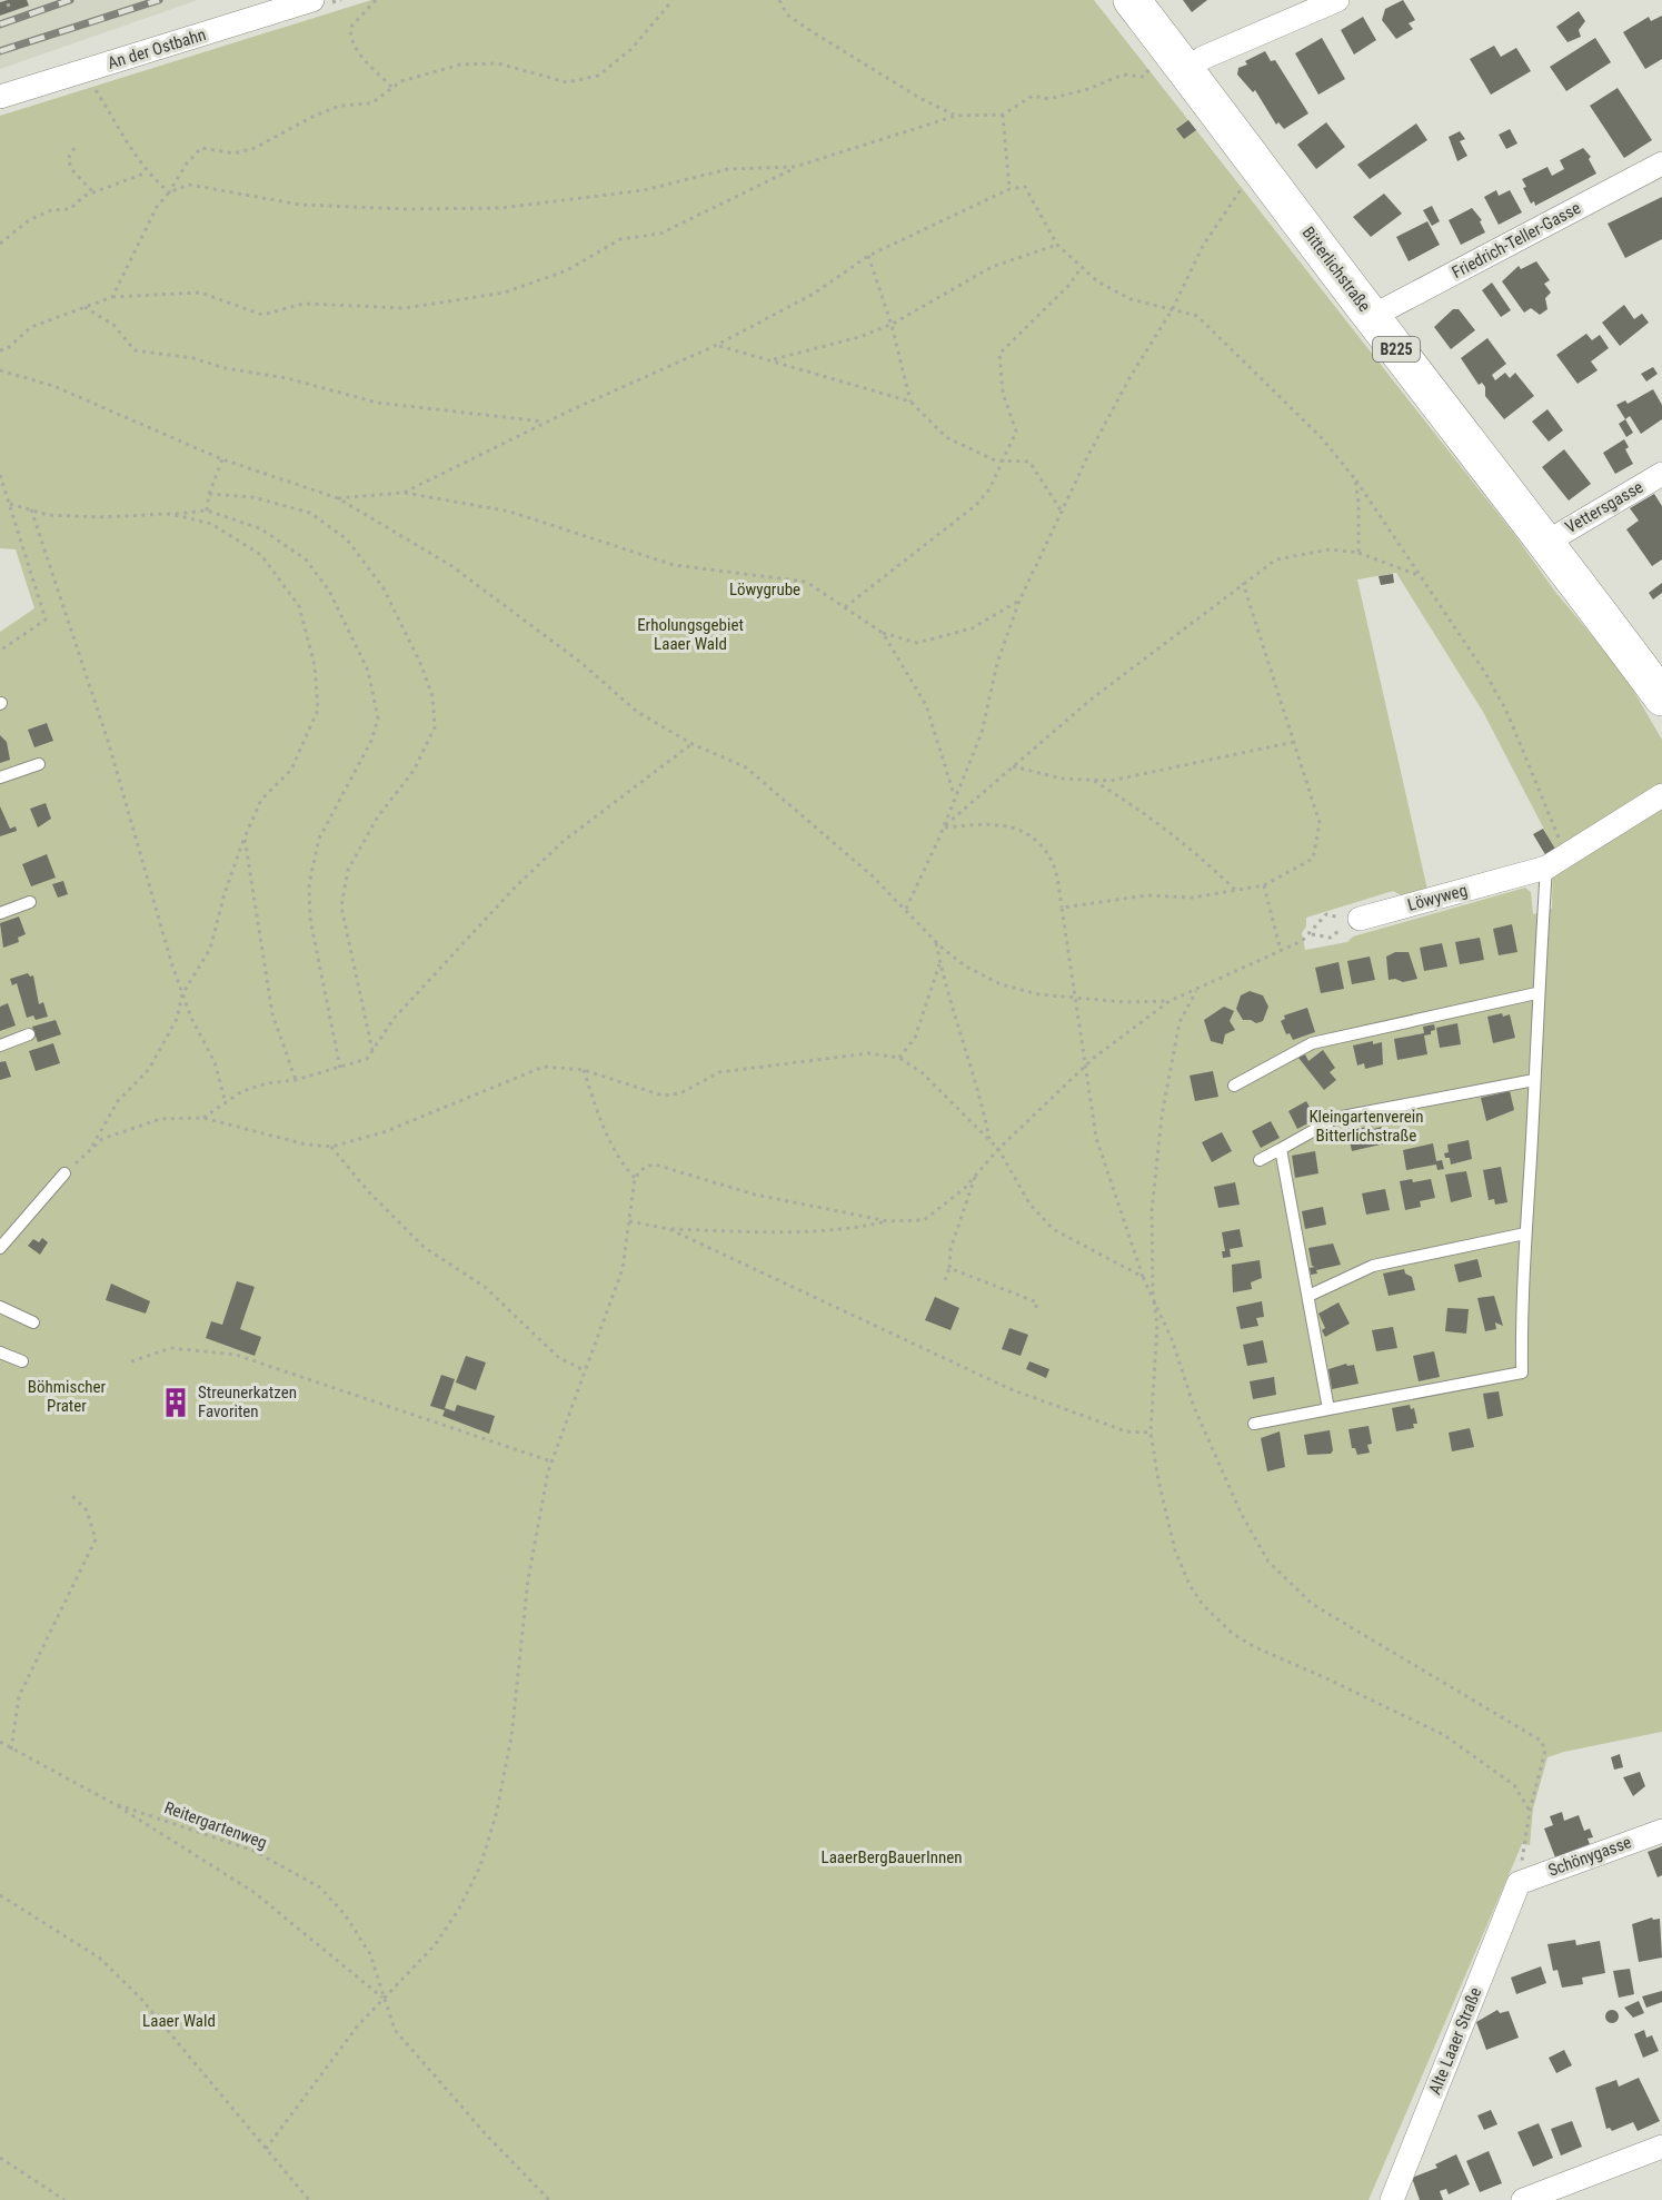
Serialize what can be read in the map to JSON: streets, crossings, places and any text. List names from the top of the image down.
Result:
{
  "streets": {
    "main road": ["Bitterlichstraße", "B225"],
    "street": [
      "An der Ostbahn",
      "Friedrich-Teller-Gasse",
      "Vettersgasse",
      "Löwyweg",
      "Schönygasse",
      "Alte Laaer Straße"
    ],
    "path": ["Reitergartenweg"]
  },
  "crossings": [
    ["Friedrich-Teller-Gasse", "Bitterlichstraße"],
    ["Bitterlichstraße", "Vettersgasse"],
    ["Schönygasse", "Alte Laaer Straße"]
  ],
  "parks": [
    "Löwygrube",
    "Erholungsgebiet Laaer Wald",
    "Kleingartenverein Bitterlichstraße",
    "Böhmischer Prater",
    "LaaerBergBauerInnen",
    "Laaer Wald"
  ],
  "places": {
    "building": ["Streunerkatzen Favoriten"]
  }
}
